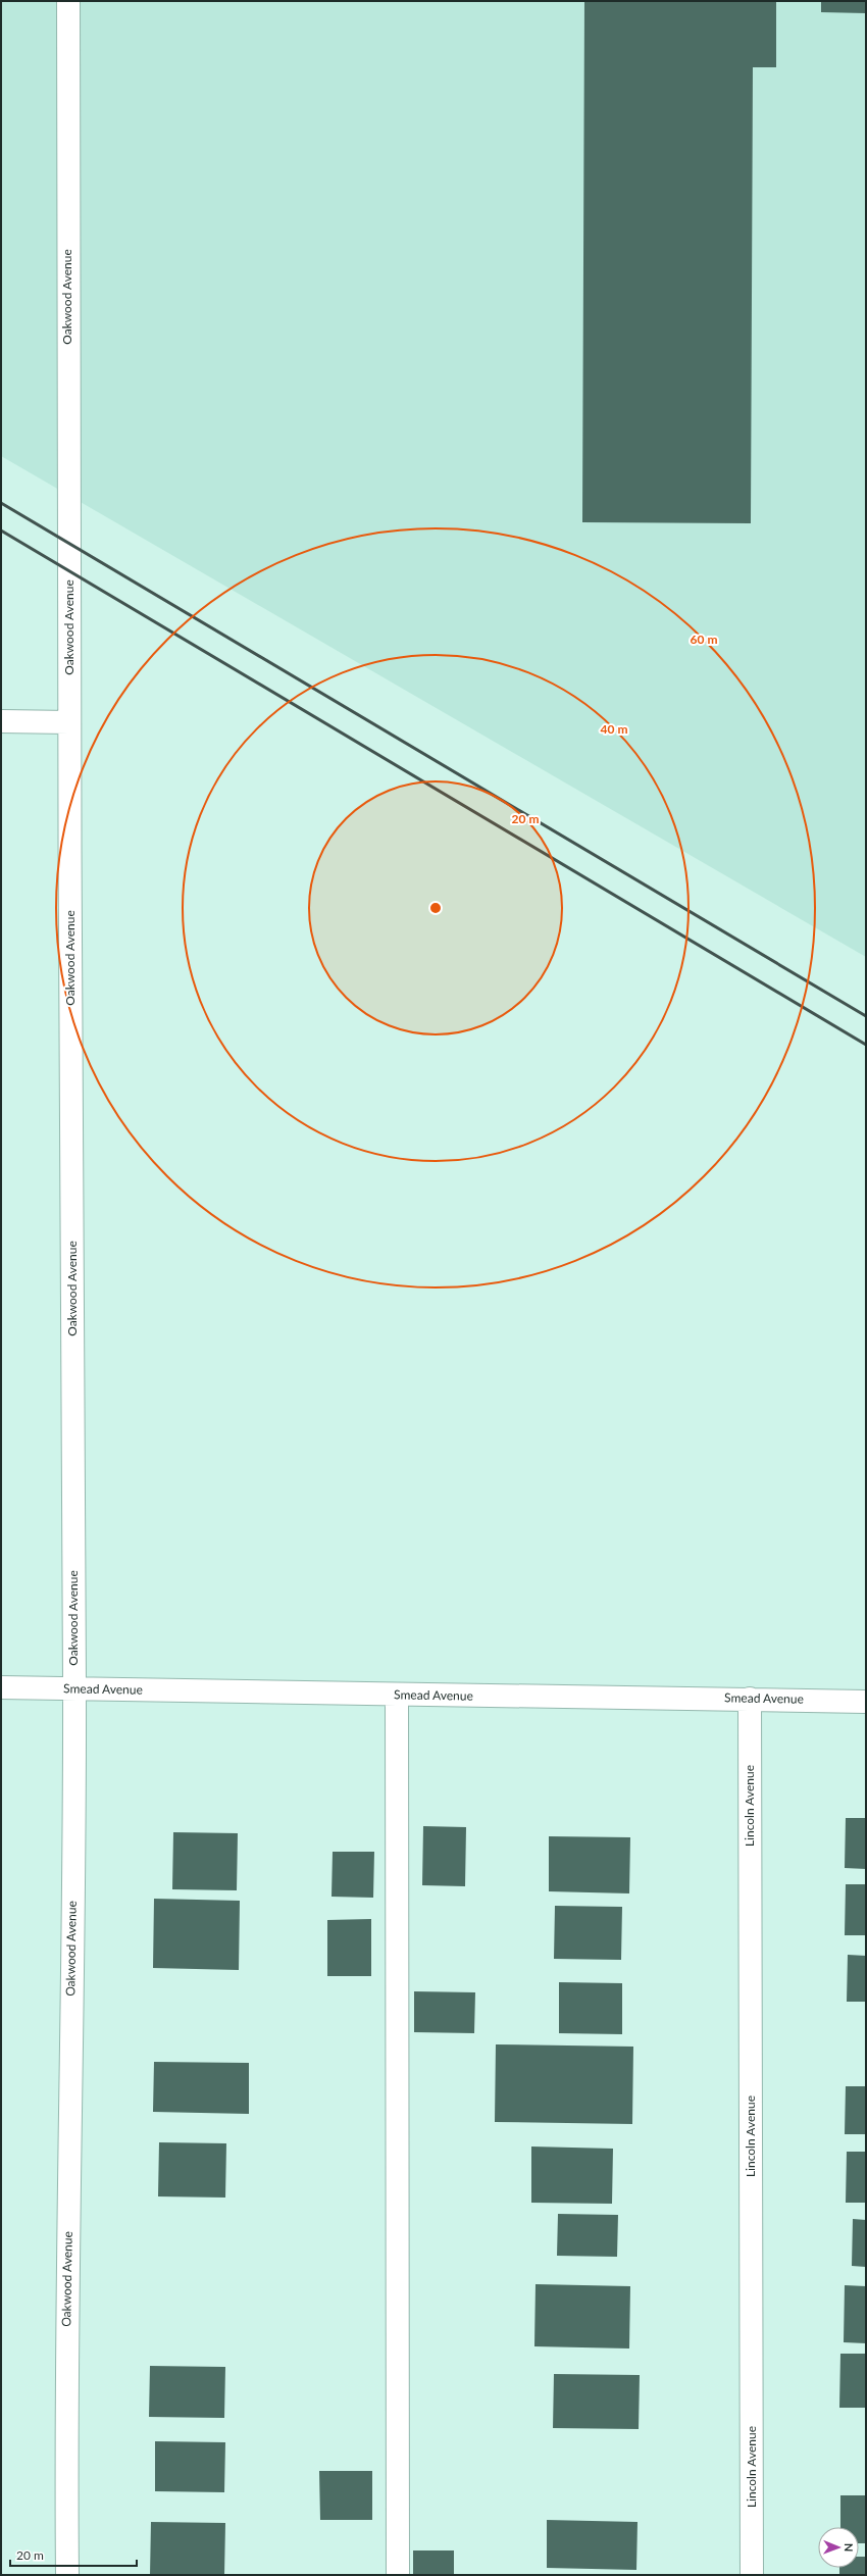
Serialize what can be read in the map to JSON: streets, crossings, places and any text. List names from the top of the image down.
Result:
{
  "streets": {
    "street": ["Oakwood Avenue", "Smead Avenue", "Lincoln Avenue"]
  },
  "crossings": [
    ["Oakwood Avenue", "Smead Avenue"],
    ["Smead Avenue", "Lincoln Avenue"]
  ],
  "scale_bar": "20 m",
  "north": "right",
  "rings": ["60 m", "40 m", "20 m"]
}
